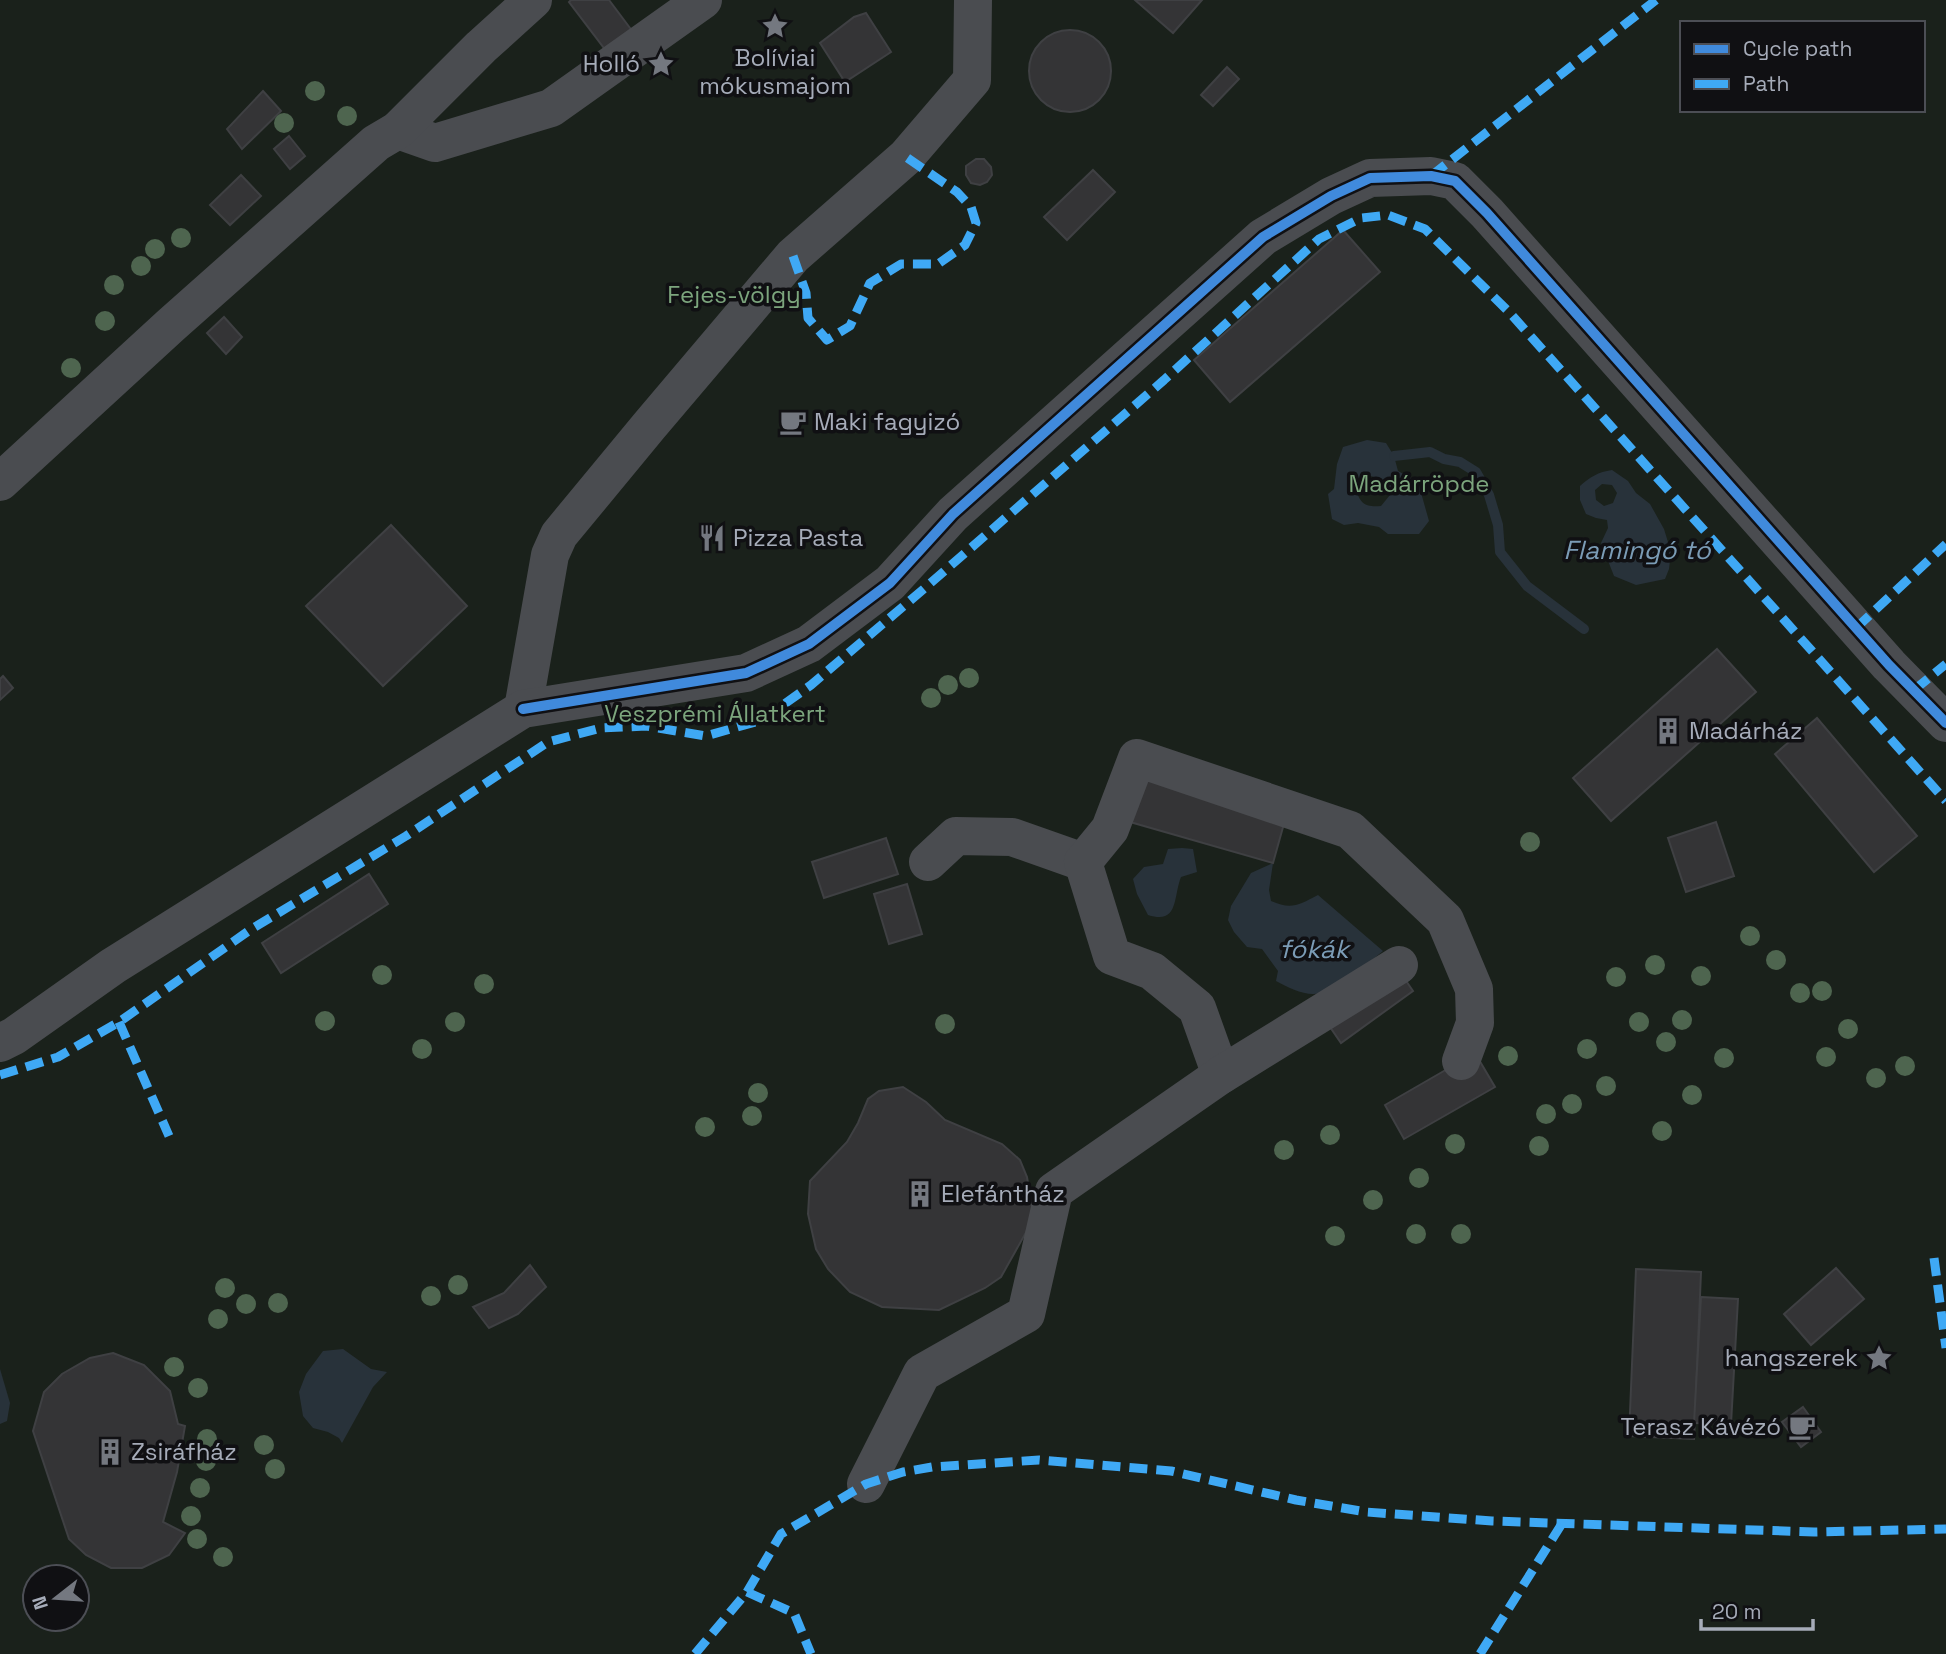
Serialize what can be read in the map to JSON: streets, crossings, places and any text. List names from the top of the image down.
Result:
{
  "water": ["Flamingó tó", "fókák"],
  "parks": ["Fejes-völgy", "Madárröpde", "Veszprémi Állatkert"],
  "places": {
    "place": ["Bolíviai mókusmajom", "Holló", "hangszerek"],
    "cafe": ["Maki fagyizó", "Terasz Kávézó"],
    "restaurant": ["Pizza Pasta"],
    "building": ["Madárház", "Elefántház", "Zsiráfház"]
  },
  "legend": ["Cycle path", "Path"],
  "scale_bar": "20 m",
  "north": "left"
}
